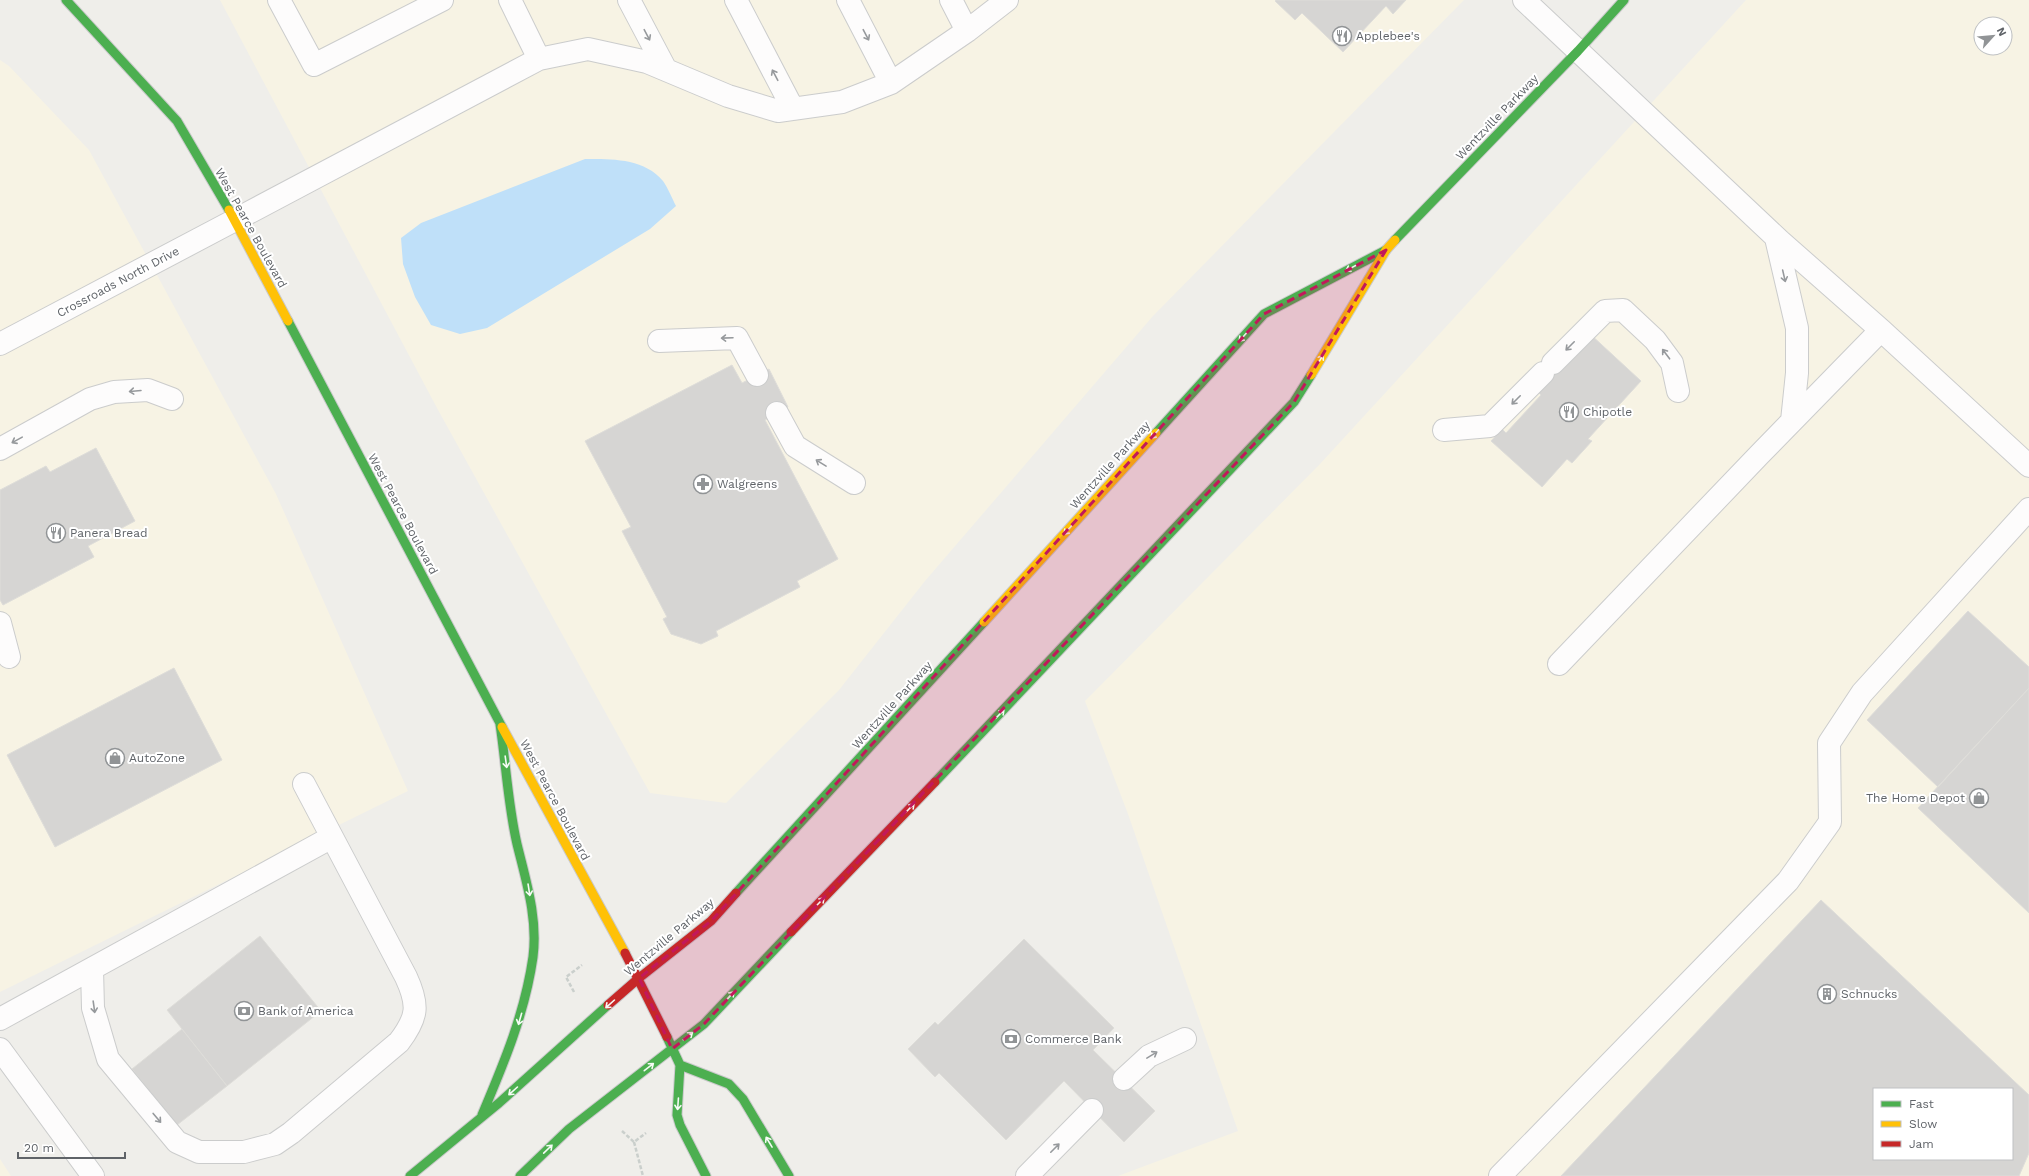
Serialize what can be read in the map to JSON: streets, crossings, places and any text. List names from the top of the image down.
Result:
{
  "streets": {
    "main road": ["Wentzville Parkway", "West Pearce Boulevard"],
    "street": ["Crossroads North Drive"]
  },
  "crossings": [
    ["Wentzville Parkway", "West Pearce Boulevard"],
    ["West Pearce Boulevard", "Crossroads North Drive"]
  ],
  "places": {
    "restaurant": ["Applebee's", "Chipotle", "Panera Bread"],
    "pharmacy": ["Walgreens"],
    "shop": ["AutoZone", "The Home Depot"],
    "building": ["Schnucks"],
    "bank": ["Bank of America", "Commerce Bank"]
  },
  "legend": ["Fast", "Slow", "Jam"],
  "scale_bar": "20 m",
  "north": "top right"
}
